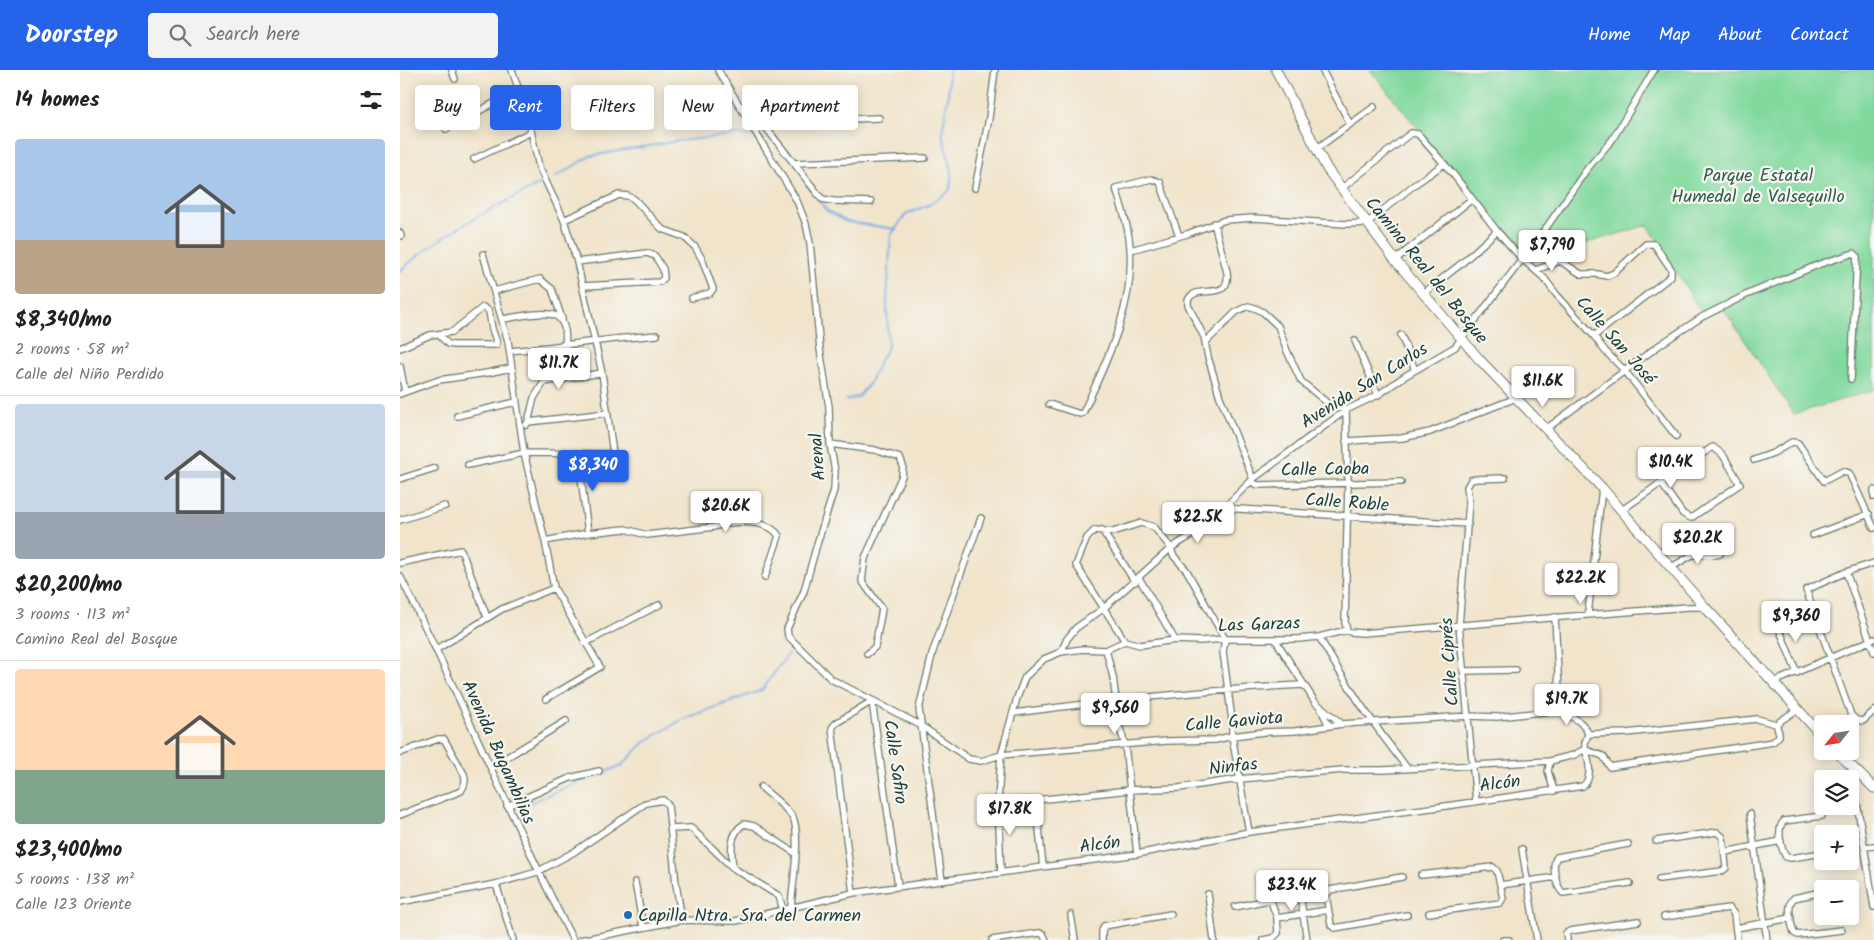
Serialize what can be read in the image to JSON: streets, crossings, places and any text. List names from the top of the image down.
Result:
{
  "streets": {
    "street": [
      "Camino Real del Bosque",
      "Calle San José",
      "Avenida San Carlos",
      "Arenal",
      "Calle Caoba",
      "Calle Roble",
      "Las Garzas",
      "Calle Ciprés",
      "Calle Gaviota",
      "Avenida Bugambilias",
      "Calle Safiro",
      "Ninfas",
      "Alcón"
    ]
  },
  "crossings": [
    ["Camino Real del Bosque", "Calle San José"],
    ["Camino Real del Bosque", "Avenida San Carlos"],
    ["Camino Real del Bosque", "Las Garzas"],
    ["Calle San José", "Avenida San Carlos"],
    ["Avenida San Carlos", "Calle Caoba"],
    ["Avenida San Carlos", "Calle Roble"],
    ["Arenal", "Calle Gaviota"],
    ["Arenal", "Calle Safiro"],
    ["Calle Roble", "Calle Ciprés"],
    ["Las Garzas", "Calle Ciprés"],
    ["Calle Ciprés", "Calle Gaviota"],
    ["Calle Ciprés", "Ninfas"],
    ["Calle Ciprés", "Alcón"],
    ["Calle Safiro", "Alcón"],
    ["Ninfas", "Alcón"]
  ],
  "parks": ["Parque Estatal Humedal de Valsequillo"],
  "places": ["Capilla Ntra. Sra. del Carmen"],
  "north": "bottom left",
  "page": {
    "header": "Doorstep",
    "search": "Search here",
    "nav": [
      "Home",
      "Map",
      "About",
      "Contact"
    ],
    "heading": "14 homes",
    "chip": [
      "Buy",
      "Rent",
      "Filters",
      "New",
      "Apartment"
    ],
    "list": [
      {
        "name": "$8,340/mo",
        "note": "2 rooms · 58 m² · Calle del Niño Perdido"
      },
      {
        "name": "$20,200/mo",
        "note": "3 rooms · 113 m² · Camino Real del Bosque"
      },
      {
        "name": "$23,400/mo",
        "note": "5 rooms · 138 m² · Calle 123 Oriente"
      }
    ],
    "price": [
      "$7,790",
      "$11.7K",
      "$11.6K",
      "$10.4K",
      "$8,340",
      "$20.6K",
      "$22.5K",
      "$20.2K",
      "$22.2K",
      "$9,360",
      "$19.7K",
      "$9,560",
      "$17.8K",
      "$23.4K"
    ],
    "map_buttons": ["+", "−"]
  }
}
